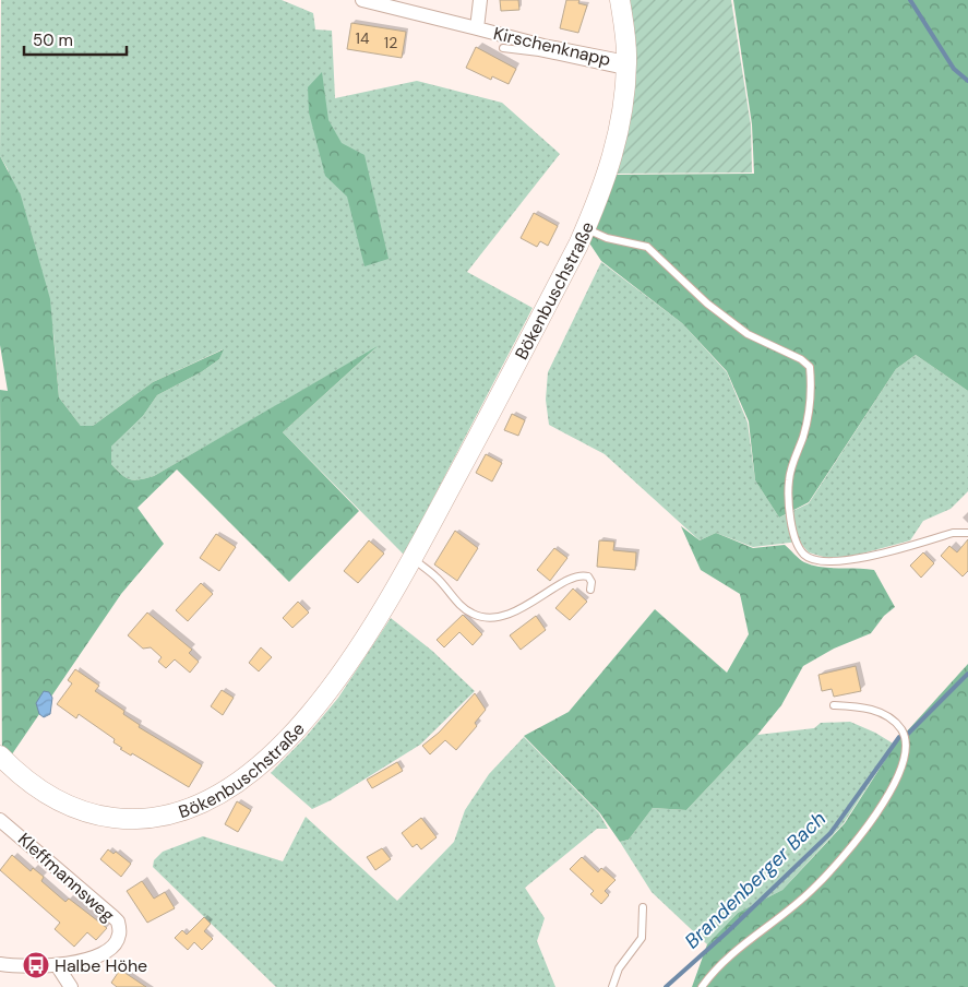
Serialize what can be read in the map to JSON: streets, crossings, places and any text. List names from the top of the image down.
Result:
{
  "streets": {
    "main road": ["Bökenbuschstraße"],
    "street": ["Kirschenknapp", "Kleffmannsweg"]
  },
  "crossings": [
    ["Kirschenknapp", "Bökenbuschstraße"]
  ],
  "water": ["Brandenberger Bach"],
  "places": {
    "bus stop": ["Halbe Höhe"]
  },
  "house_numbers": ["14", "12"],
  "scale_bar": "50 m"
}
